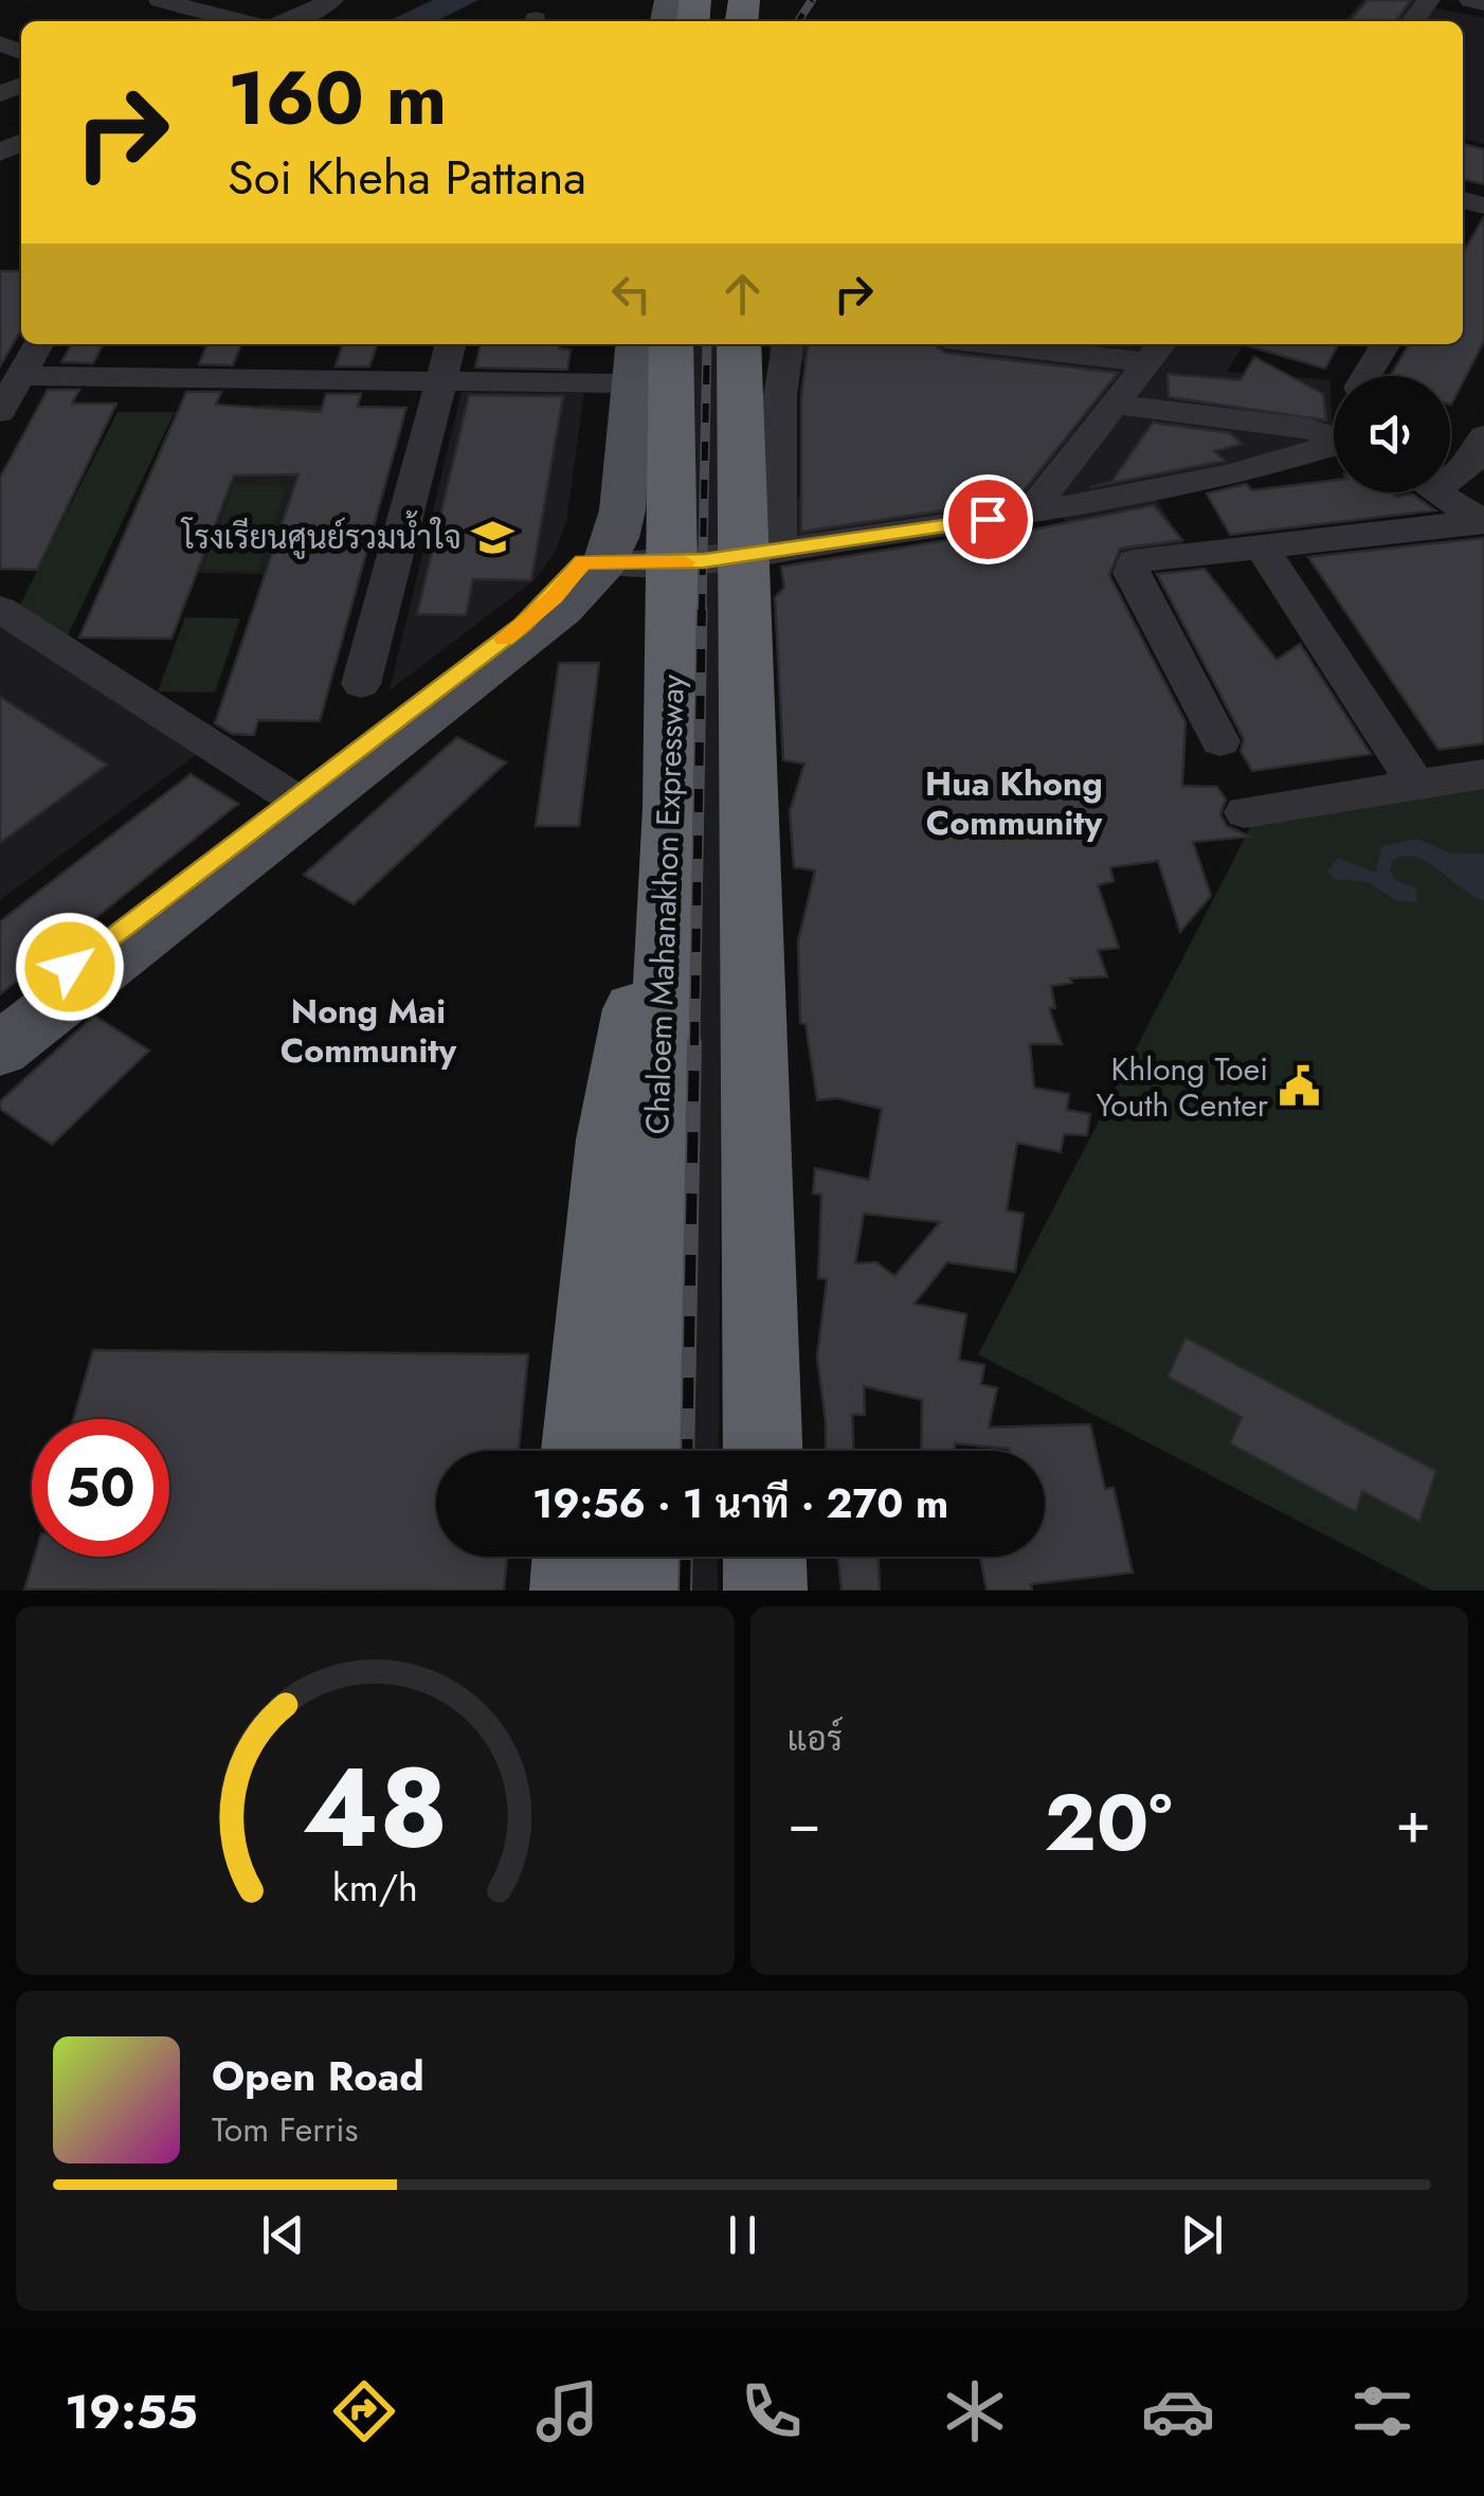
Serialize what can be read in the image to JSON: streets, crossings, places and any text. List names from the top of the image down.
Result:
{
  "streets": {
    "highway": ["Chaloem Mahanakhon Expressway"]
  },
  "districts": ["Hua Khong Community", "Nong Mai Community"],
  "places": {
    "school or university": ["โรงเรียนศูนย์รวมน้ำใจ"],
    "public building": ["Khlong Toei Youth Center"]
  },
  "page": {
    "turn": ["160 m", "Soi Kheha Pattana"],
    "limit": "50",
    "trip": "19:56 · 1 นาที · 270 m",
    "tile": "แอร์",
    "heat": ["−", "20°", "+"],
    "song": ["Open Road", "Tom Ferris"],
    "tabs": "19:55",
    "gauge": ["48", "km/h"]
  }
}
